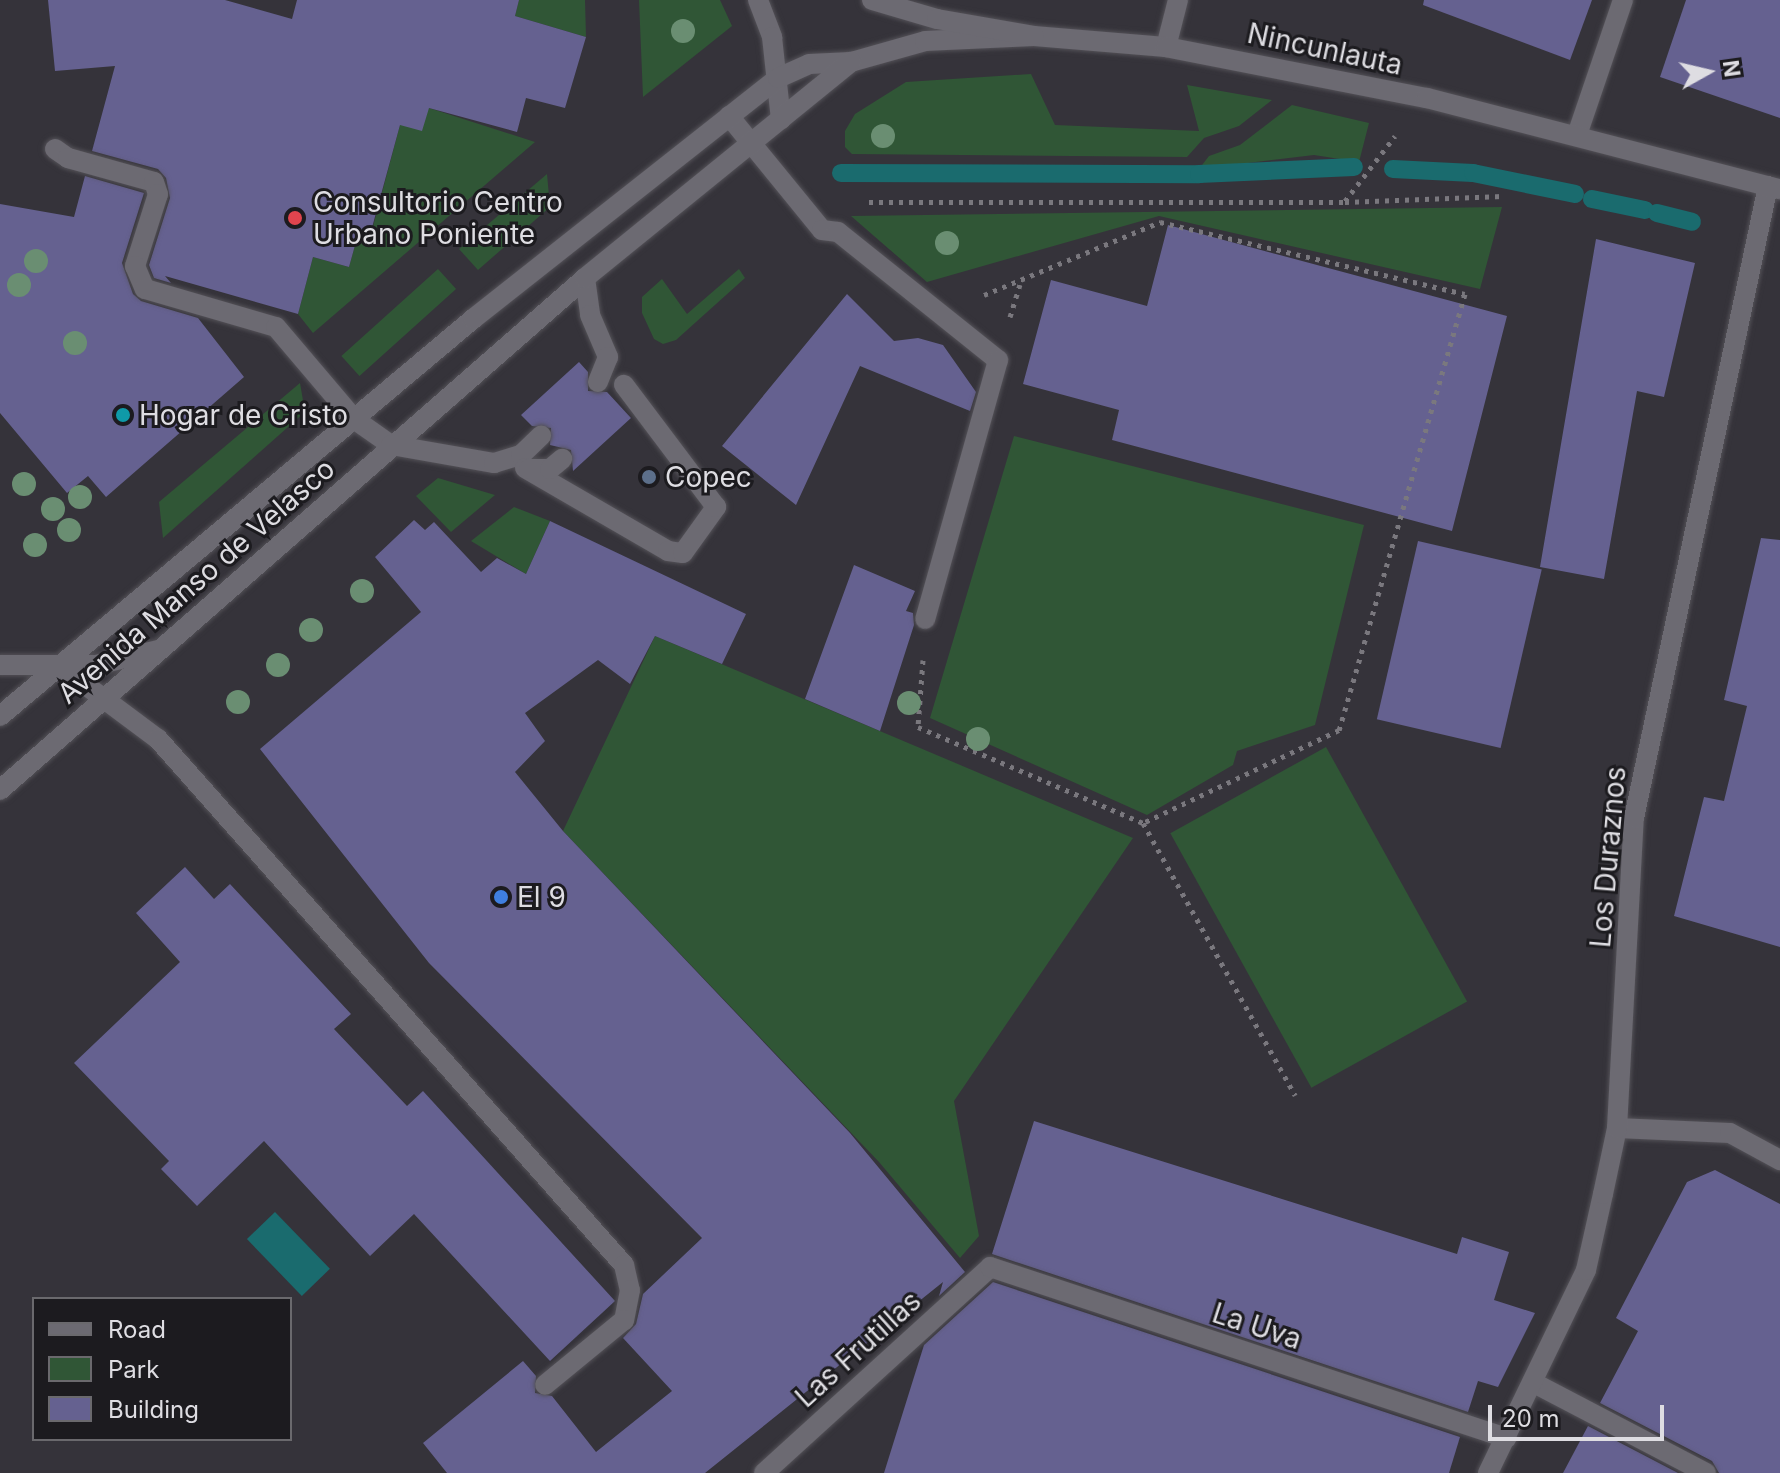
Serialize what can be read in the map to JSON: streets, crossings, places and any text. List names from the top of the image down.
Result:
{
  "streets": {
    "street": [
      "Nincunlauta",
      "Avenida Manso de Velasco",
      "Los Duraznos",
      "La Uva",
      "Las Frutillas"
    ]
  },
  "crossings": [
    ["Nincunlauta", "Avenida Manso de Velasco"],
    ["Nincunlauta", "Los Duraznos"],
    ["Los Duraznos", "La Uva"],
    ["La Uva", "Las Frutillas"]
  ],
  "places": [
    "Consultorio Centro Urbano Poniente",
    "Hogar de Cristo",
    "Copec",
    "El 9"
  ],
  "legend": ["Road", "Park", "Building"],
  "scale_bar": "20 m",
  "north": "right"
}
